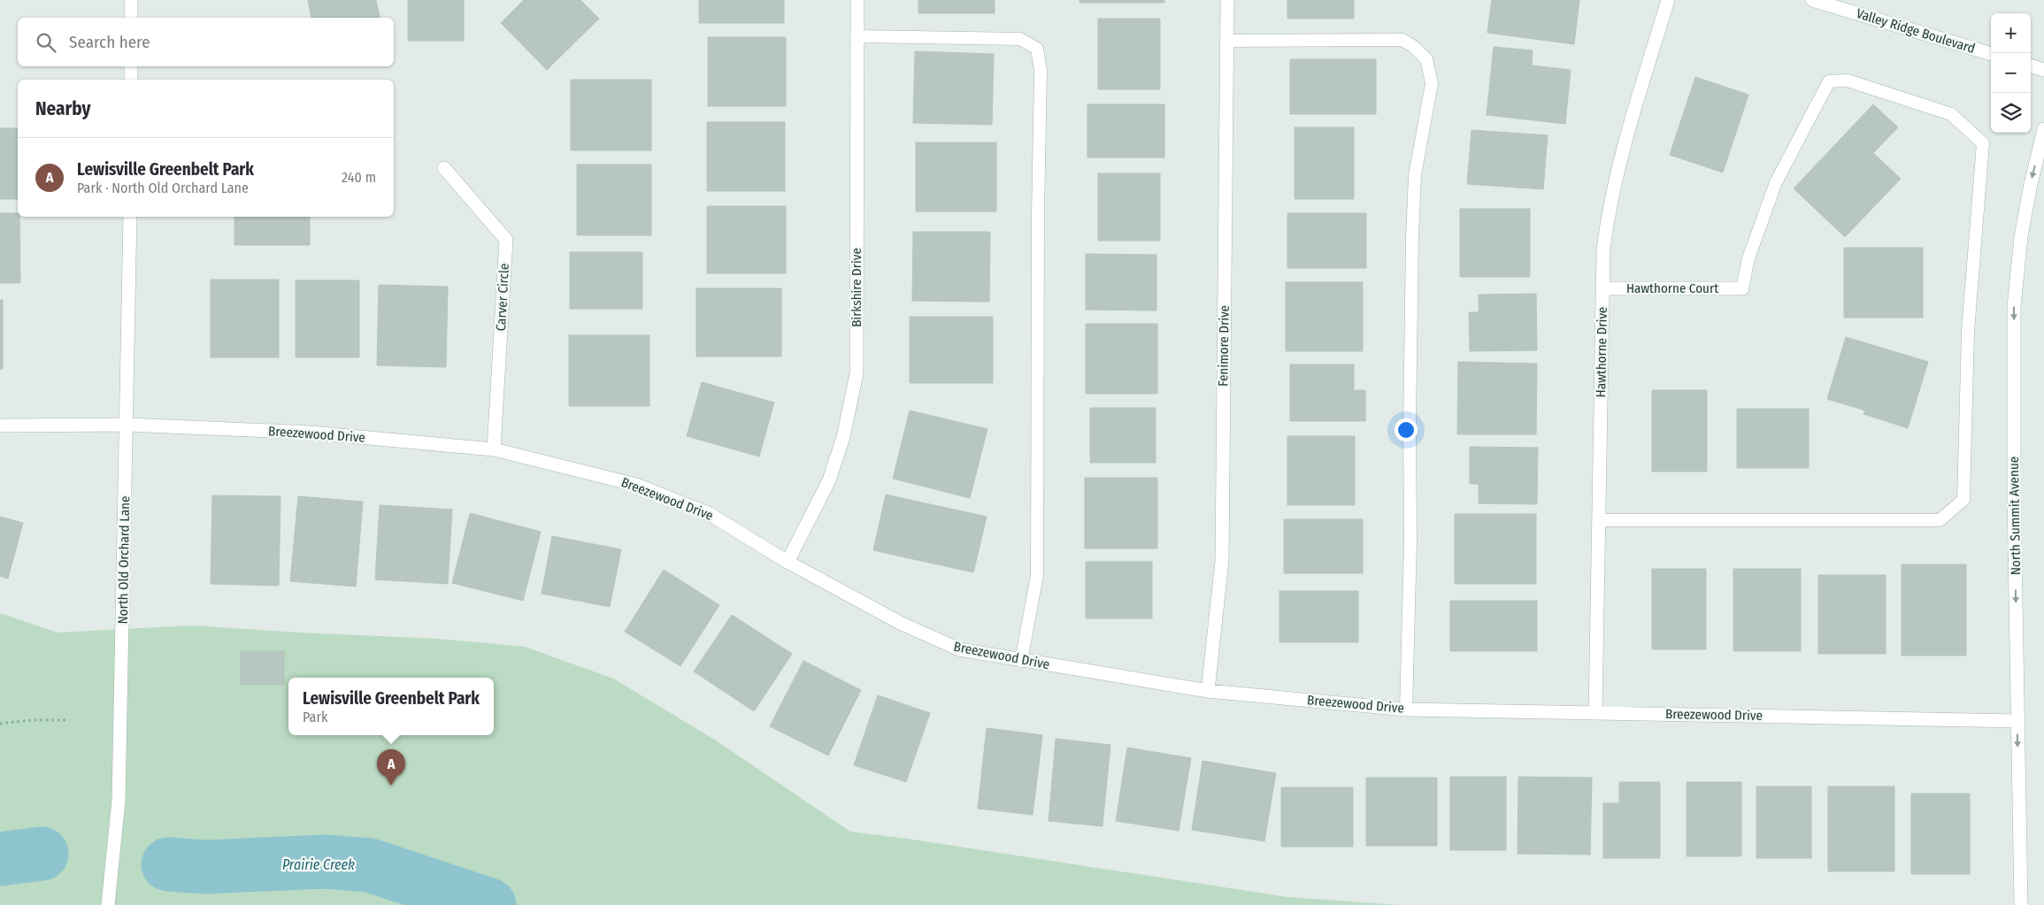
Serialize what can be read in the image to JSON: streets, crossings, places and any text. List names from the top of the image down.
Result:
{
  "streets": {
    "street": [
      "Valley Ridge Boulevard",
      "Birkshire Drive",
      "Hawthorne Court",
      "Carver Circle",
      "Fenimore Drive",
      "Hawthorne Drive",
      "Breezewood Drive",
      "North Summit Avenue",
      "North Old Orchard Lane"
    ]
  },
  "crossings": [
    ["Birkshire Drive", "Breezewood Drive"],
    ["Hawthorne Court", "Hawthorne Drive"],
    ["Carver Circle", "Breezewood Drive"],
    ["Fenimore Drive", "Breezewood Drive"],
    ["Hawthorne Drive", "Breezewood Drive"],
    ["Breezewood Drive", "North Summit Avenue"],
    ["Breezewood Drive", "North Old Orchard Lane"]
  ],
  "one_way": ["North Summit Avenue"],
  "water": ["Prairie Creek"],
  "page": {
    "map_buttons": ["+", "−"],
    "search": "Search here",
    "heading": "Nearby",
    "list": [
      {
        "mark": "A",
        "name": "Lewisville Greenbelt Park",
        "note": "Park · North Old Orchard Lane",
        "value": "240 m"
      }
    ],
    "popup": ["Lewisville Greenbelt Park", "Park"],
    "pins": "A"
  }
}
